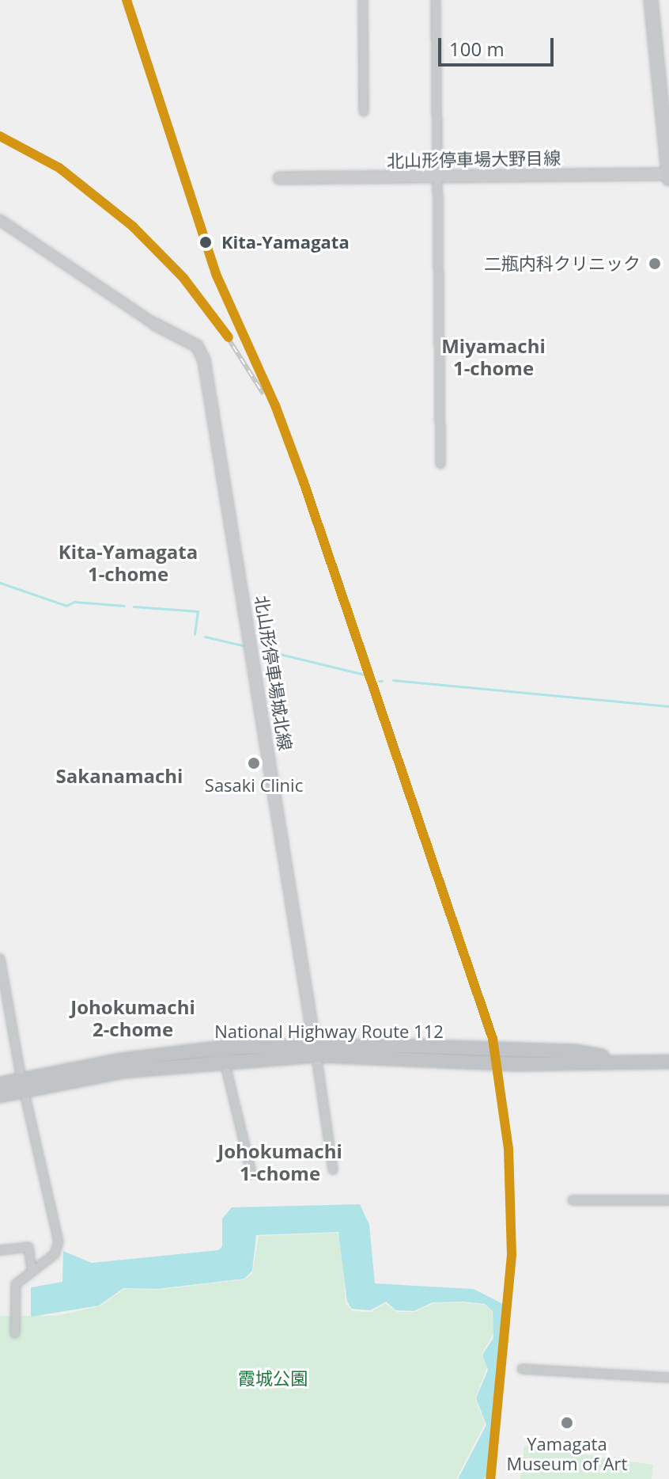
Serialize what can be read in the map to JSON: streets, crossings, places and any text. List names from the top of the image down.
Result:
{
  "streets": {
    "highway": ["National Highway Route 112"],
    "main road": ["北山形停車場大野目線", "北山形停車場城北線"]
  },
  "crossings": [
    ["北山形停車場城北線", "National Highway Route 112"]
  ],
  "districts": [
    "Miyamachi 1-chome",
    "Kita-Yamagata 1-chome",
    "Sakanamachi",
    "Johokumachi 2-chome",
    "Johokumachi 1-chome"
  ],
  "parks": ["霞城公園"],
  "places": [
    "Kita-Yamagata",
    "二瓶内科クリニック",
    "Sasaki Clinic",
    "Yamagata Museum of Art"
  ],
  "scale_bar": "100 m"
}
